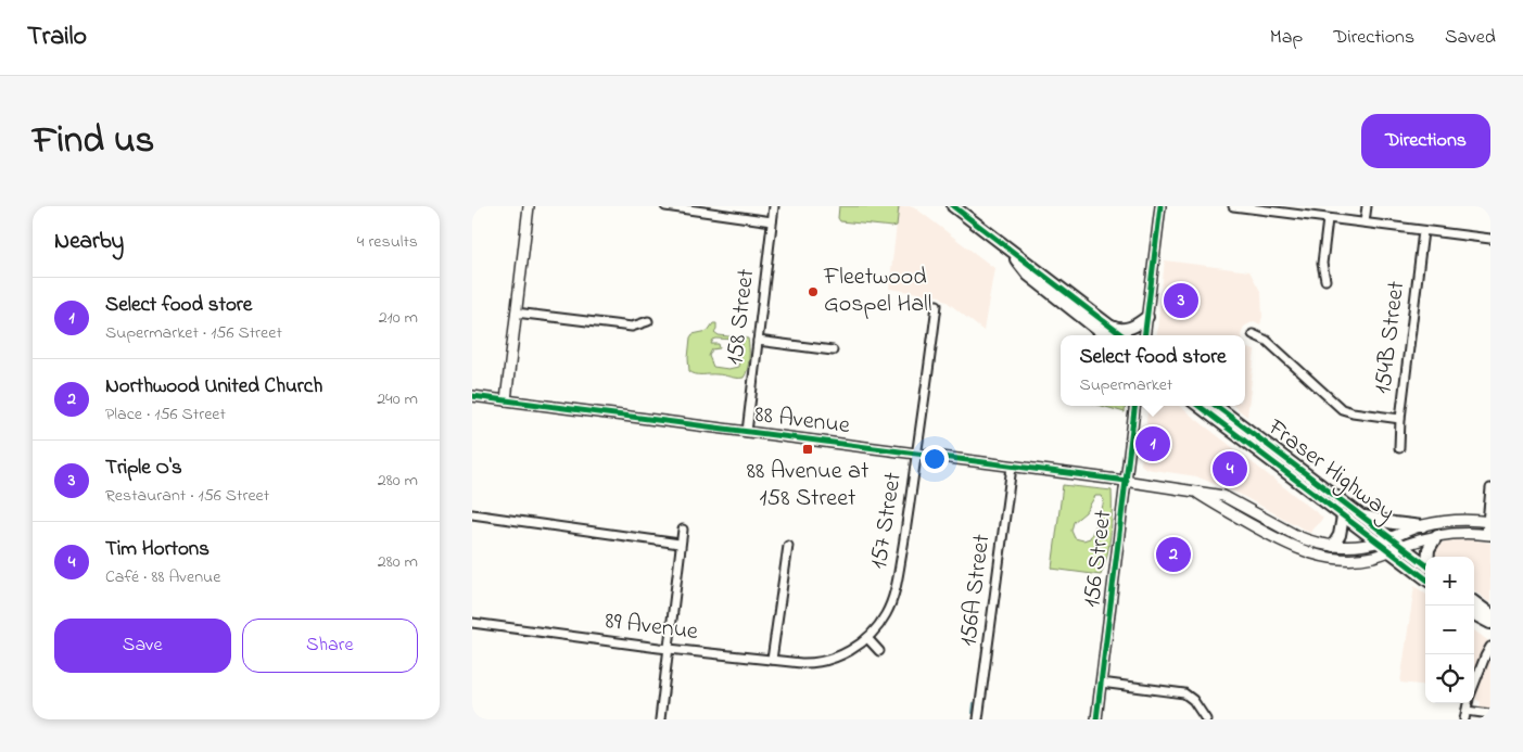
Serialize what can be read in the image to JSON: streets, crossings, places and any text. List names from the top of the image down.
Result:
{
  "streets": {
    "main road": ["88 Avenue", "Fraser Highway", "156 Street"],
    "street": [
      "158 Street",
      "154B Street",
      "157 Street",
      "156A Street",
      "89 Avenue"
    ]
  },
  "crossings": [
    ["158 Street", "88 Avenue"],
    ["88 Avenue", "Fraser Highway"],
    ["88 Avenue", "157 Street"],
    ["88 Avenue", "156 Street"],
    ["88 Avenue", "156A Street"],
    ["157 Street", "89 Avenue"]
  ],
  "places": {
    "other": ["Fleetwood Gospel Hall"],
    "transit": ["88 Avenue at 158 Street"]
  },
  "page": {
    "header": "Trailo",
    "nav": ["Map", "Directions", "Saved"],
    "title": "Find us",
    "buttons": [
      "Directions",
      ["Save", "Share"]
    ],
    "heading": ["Nearby", "4 results"],
    "list": [
      {
        "mark": "1",
        "name": "Select food store",
        "note": "Supermarket · 156 Street",
        "value": "210 m"
      },
      {
        "mark": "2",
        "name": "Northwood United Church",
        "note": "Place · 156 Street",
        "value": "240 m"
      },
      {
        "mark": "3",
        "name": "Triple O's",
        "note": "Restaurant · 156 Street",
        "value": "280 m"
      },
      {
        "mark": "4",
        "name": "Tim Hortons",
        "note": "Café · 88 Avenue",
        "value": "280 m"
      }
    ],
    "pins": [
      "3",
      "1",
      "4",
      "2"
    ],
    "popup": ["Select food store", "Supermarket"],
    "map_buttons": ["+", "−"]
  }
}
